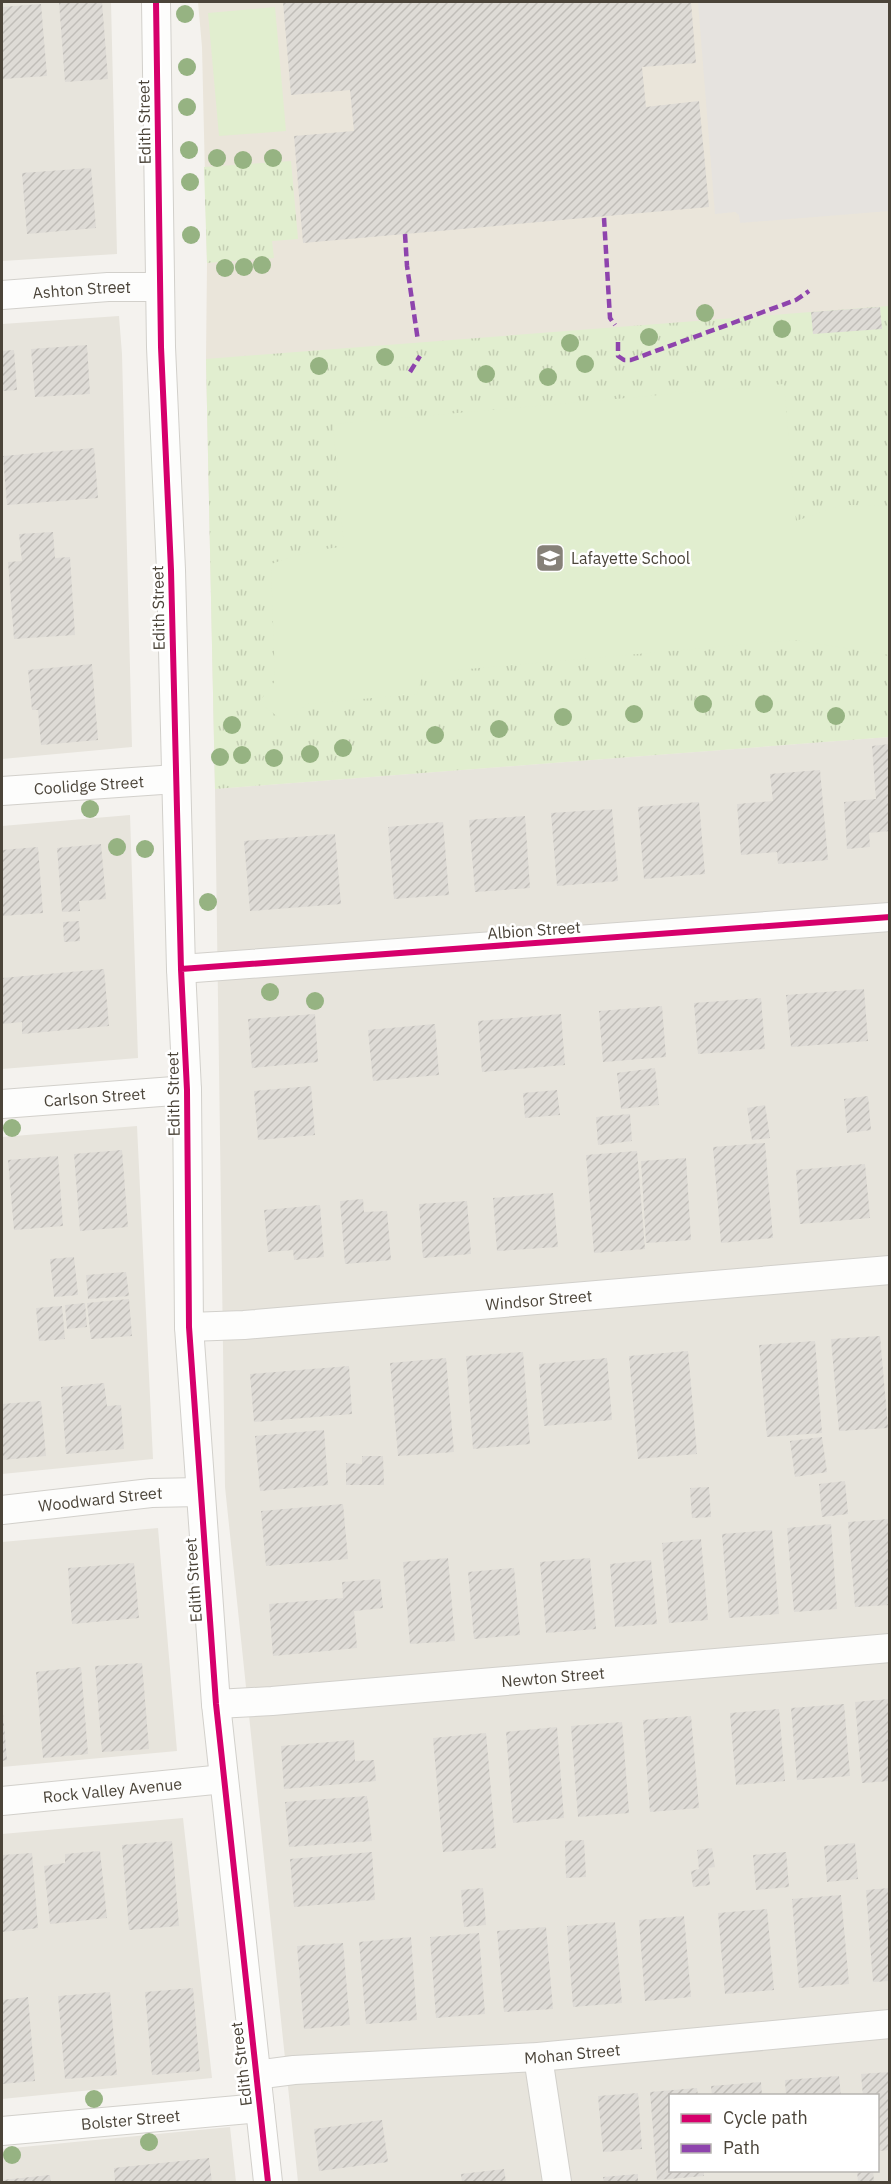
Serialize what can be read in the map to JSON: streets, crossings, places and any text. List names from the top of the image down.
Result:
{
  "streets": {
    "street": [
      "Edith Street",
      "Ashton Street",
      "Coolidge Street",
      "Albion Street",
      "Carlson Street",
      "Windsor Street",
      "Woodward Street",
      "Newton Street",
      "Rock Valley Avenue",
      "Mohan Street",
      "Bolster Street"
    ]
  },
  "crossings": [
    ["Edith Street", "Ashton Street"],
    ["Edith Street", "Coolidge Street"],
    ["Edith Street", "Albion Street"],
    ["Edith Street", "Carlson Street"],
    ["Edith Street", "Windsor Street"],
    ["Edith Street", "Woodward Street"],
    ["Edith Street", "Newton Street"],
    ["Edith Street", "Rock Valley Avenue"],
    ["Edith Street", "Mohan Street"],
    ["Edith Street", "Bolster Street"]
  ],
  "places": {
    "school or university": ["Lafayette School"]
  },
  "legend": ["Cycle path", "Path"]
}
